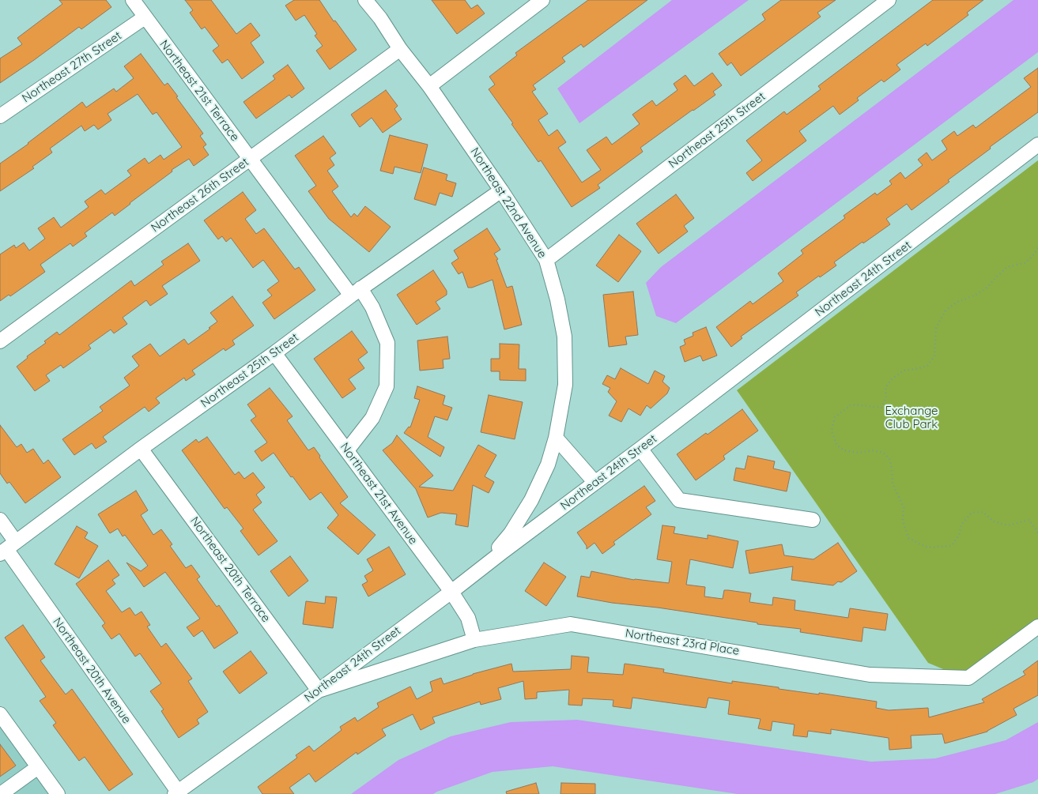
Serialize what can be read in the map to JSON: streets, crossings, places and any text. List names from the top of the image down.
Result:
{
  "streets": {
    "street": [
      "Northeast 27th Street",
      "Northeast 21st Terrace",
      "Northeast 25th Street",
      "Northeast 26th Street",
      "Northeast 22nd Avenue",
      "Northeast 24th Street",
      "Northeast 21st Avenue",
      "Northeast 20th Terrace",
      "Northeast 23rd Place",
      "Northeast 20th Avenue"
    ]
  },
  "crossings": [
    ["Northeast 27th Street", "Northeast 21st Terrace"],
    ["Northeast 21st Terrace", "Northeast 25th Street"],
    ["Northeast 21st Terrace", "Northeast 26th Street"],
    ["Northeast 21st Terrace", "Northeast 21st Avenue"],
    ["Northeast 25th Street", "Northeast 22nd Avenue"],
    ["Northeast 25th Street", "Northeast 21st Avenue"],
    ["Northeast 25th Street", "Northeast 20th Terrace"],
    ["Northeast 25th Street", "Northeast 20th Avenue"],
    ["Northeast 26th Street", "Northeast 22nd Avenue"],
    ["Northeast 22nd Avenue", "Northeast 24th Street"],
    ["Northeast 24th Street", "Northeast 21st Avenue"],
    ["Northeast 24th Street", "Northeast 20th Terrace"],
    ["Northeast 24th Street", "Northeast 23rd Place"],
    ["Northeast 24th Street", "Northeast 20th Avenue"],
    ["Northeast 21st Avenue", "Northeast 23rd Place"],
    ["Northeast 20th Terrace", "Northeast 23rd Place"]
  ],
  "parks": ["Exchange Club Park"]
}
